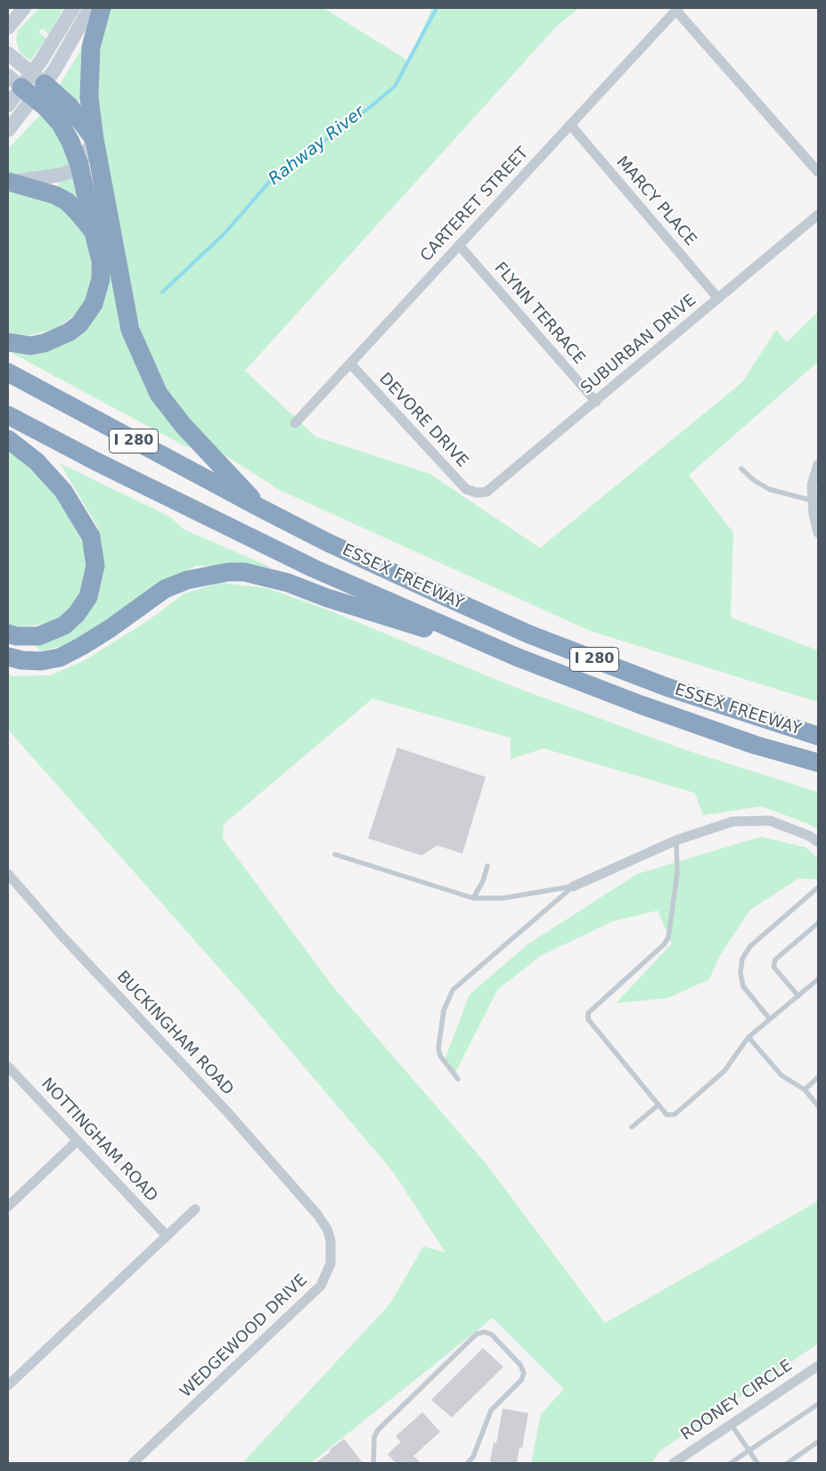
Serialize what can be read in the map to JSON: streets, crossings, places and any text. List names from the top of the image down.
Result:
{
  "streets": {
    "highway": ["I 280", "ESSEX FREEWAY"],
    "street": [
      "MARCY PLACE",
      "CARTERET STREET",
      "FLYNN TERRACE",
      "SUBURBAN DRIVE",
      "DEVORE DRIVE",
      "BUCKINGHAM ROAD",
      "NOTTINGHAM ROAD",
      "WEDGEWOOD DRIVE",
      "ROONEY CIRCLE"
    ]
  },
  "crossings": [
    ["MARCY PLACE", "CARTERET STREET"],
    ["MARCY PLACE", "SUBURBAN DRIVE"],
    ["CARTERET STREET", "FLYNN TERRACE"],
    ["CARTERET STREET", "DEVORE DRIVE"],
    ["FLYNN TERRACE", "SUBURBAN DRIVE"],
    ["SUBURBAN DRIVE", "DEVORE DRIVE"],
    ["BUCKINGHAM ROAD", "WEDGEWOOD DRIVE"]
  ],
  "water": ["Rahway River"]
}
